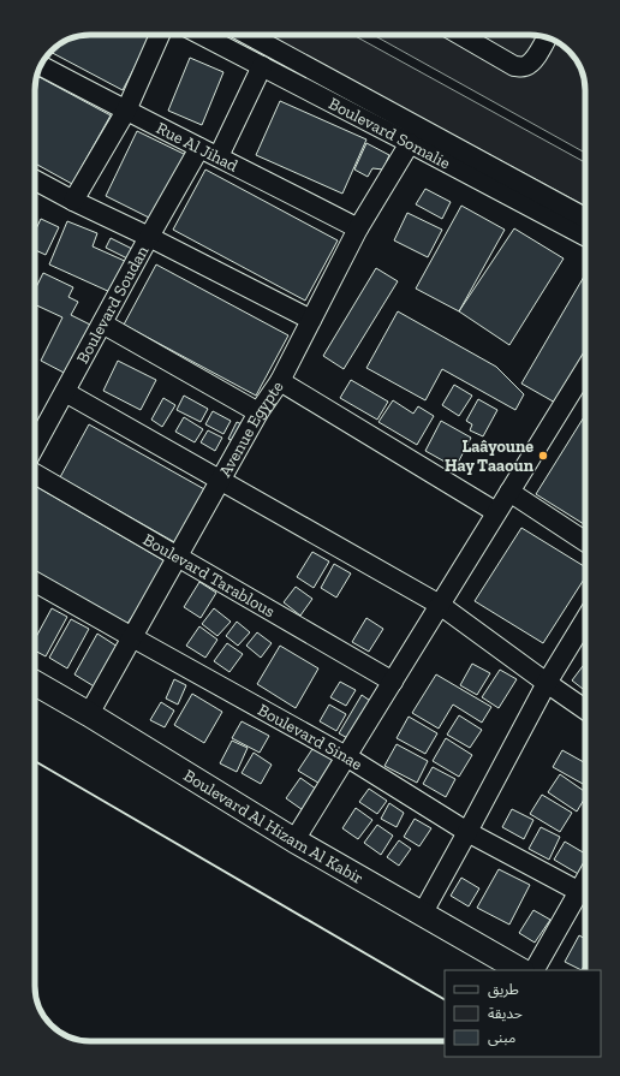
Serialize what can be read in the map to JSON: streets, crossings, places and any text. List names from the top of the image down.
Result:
{
  "streets": {
    "main road": ["Boulevard Al Hizam Al Kabir"],
    "street": [
      "Boulevard Somalie",
      "Rue Al Jihad",
      "Boulevard Soudan",
      "Avenue Egypte",
      "Boulevard Tarablous",
      "Boulevard Sinae"
    ]
  },
  "crossings": [
    ["Boulevard Somalie", "Avenue Egypte"],
    ["Rue Al Jihad", "Boulevard Soudan"],
    ["Rue Al Jihad", "Avenue Egypte"],
    ["Avenue Egypte", "Boulevard Tarablous"],
    ["Avenue Egypte", "Boulevard Sinae"],
    ["Avenue Egypte", "Boulevard Al Hizam Al Kabir"]
  ],
  "places": ["Laâyoune Hay Taaoun"],
  "legend": ["طريق", "حديقة", "مبنى"]
}
